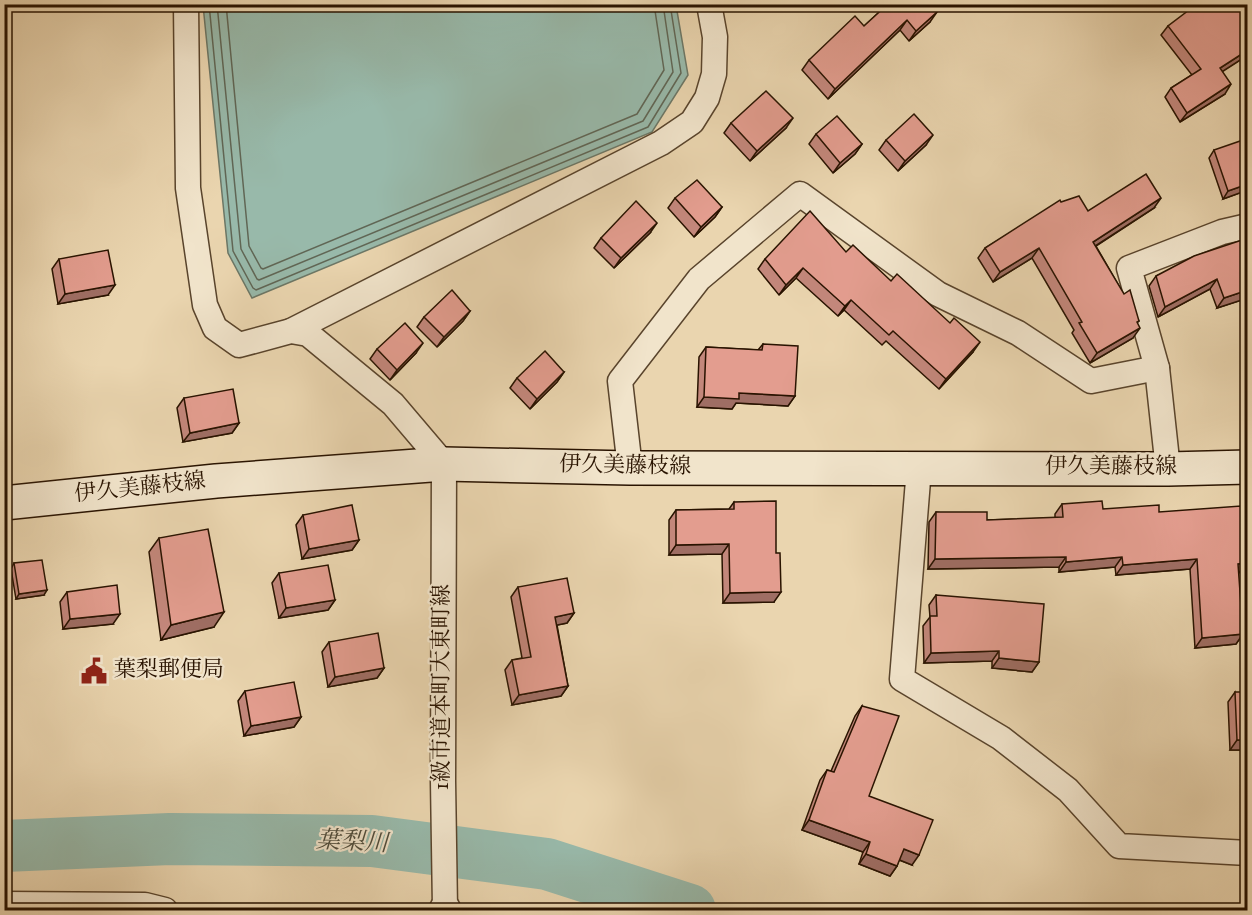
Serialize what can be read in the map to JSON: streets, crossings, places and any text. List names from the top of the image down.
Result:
{
  "streets": {
    "main road": ["伊久美藤枝線"],
    "street": ["1級市道本町大東町線"]
  },
  "crossings": [
    ["伊久美藤枝線", "1級市道本町大東町線"]
  ],
  "water": ["葉梨川"],
  "places": {
    "public building": ["葉梨郵便局"]
  }
}
